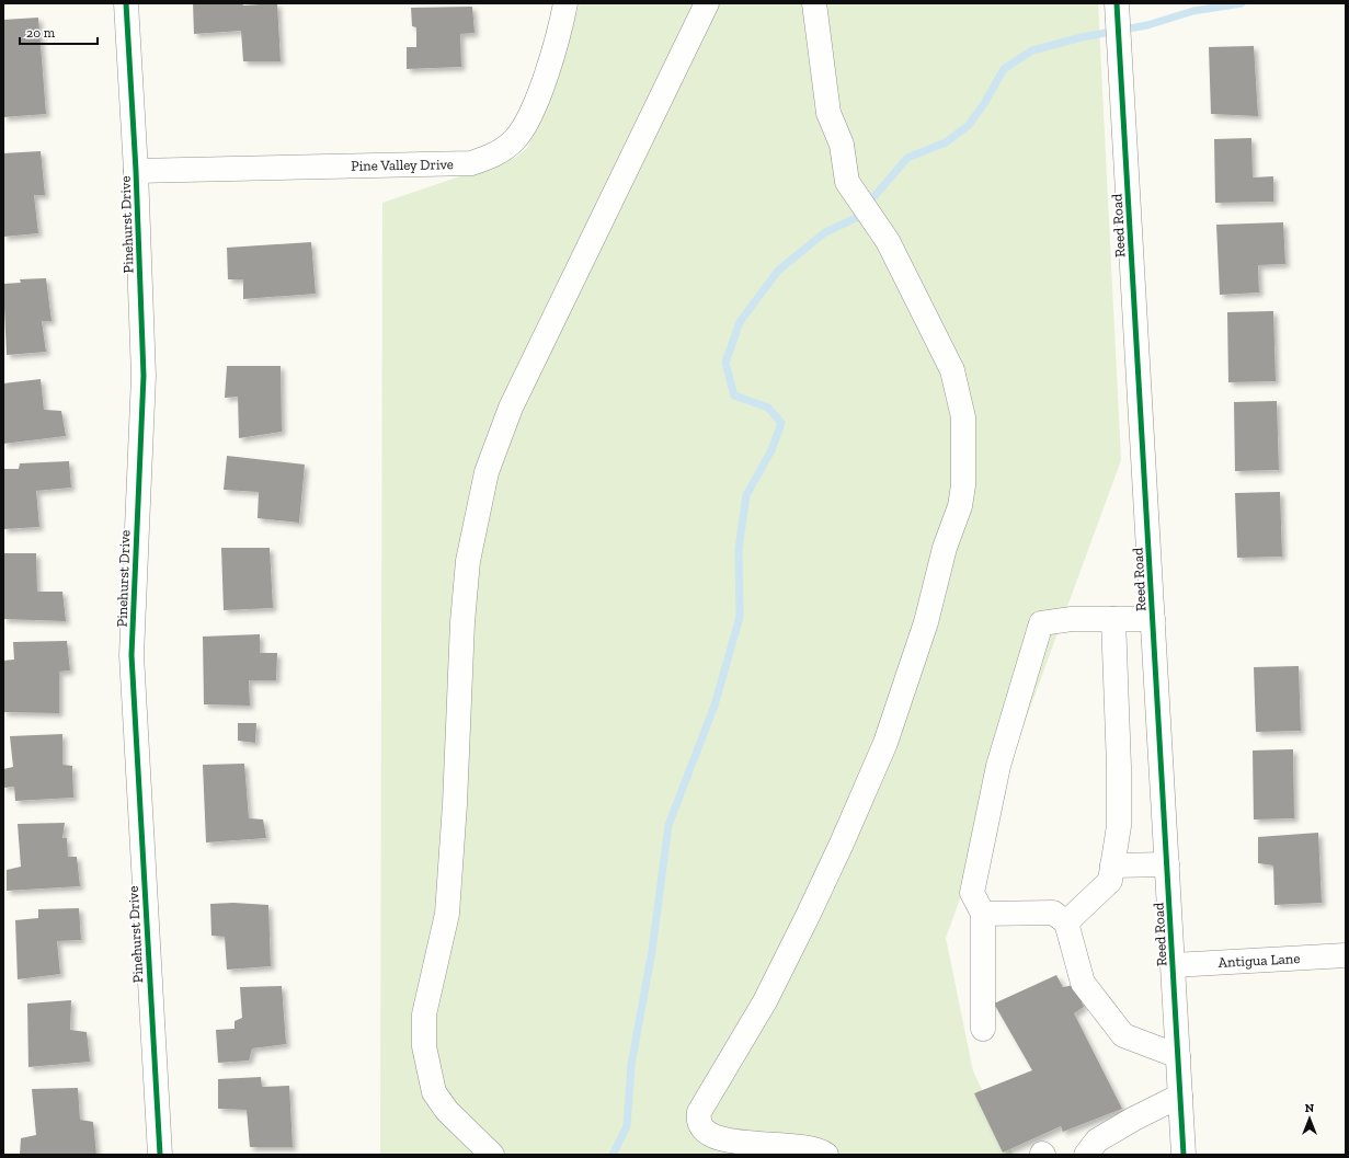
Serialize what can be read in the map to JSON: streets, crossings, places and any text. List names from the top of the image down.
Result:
{
  "streets": {
    "street": [
      "Pine Valley Drive",
      "Pinehurst Drive",
      "Reed Road",
      "Antigua Lane"
    ]
  },
  "crossings": [
    ["Pine Valley Drive", "Pinehurst Drive"],
    ["Reed Road", "Antigua Lane"]
  ],
  "scale_bar": "20 m",
  "north": "top"
}
